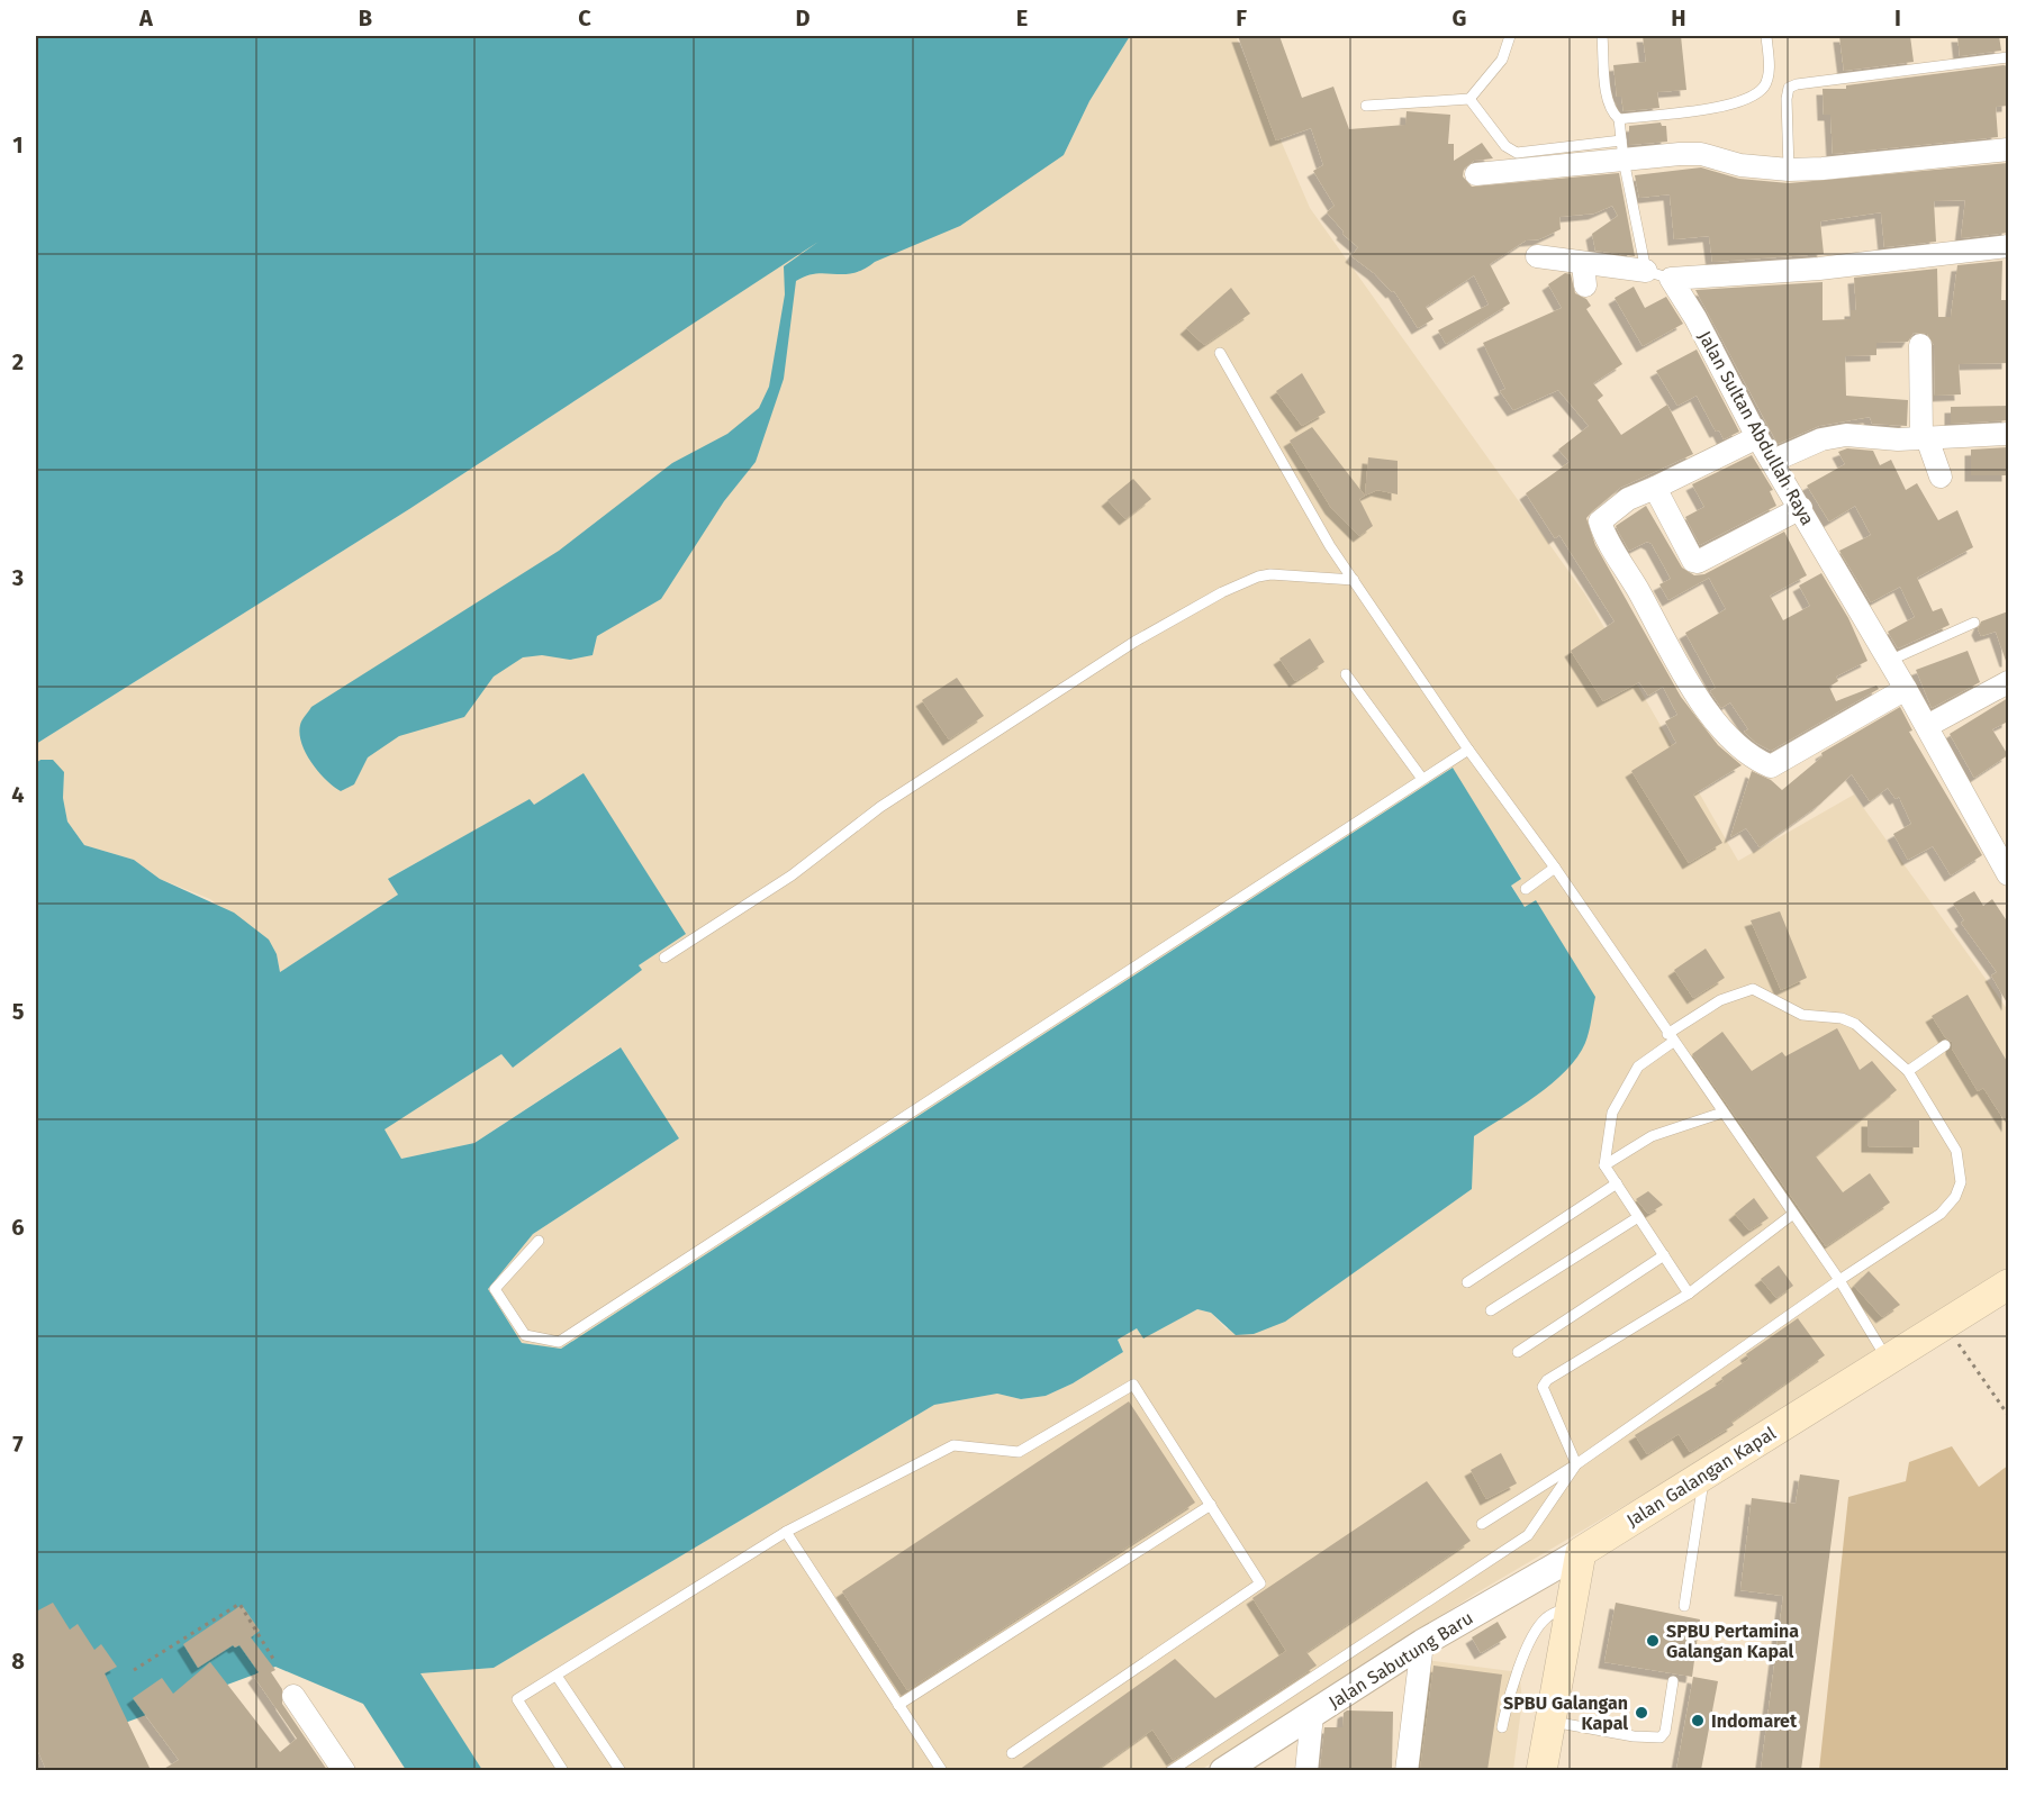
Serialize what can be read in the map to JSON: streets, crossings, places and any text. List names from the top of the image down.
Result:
{
  "streets": {
    "main road": ["Jalan Galangan Kapal"],
    "street": ["Jalan Sultan Abdullah Raya", "Jalan Sabutung Baru"]
  },
  "crossings": [
    ["Jalan Galangan Kapal", "Jalan Sabutung Baru"]
  ],
  "places": ["SPBU Pertamina Galangan Kapal", "SPBU Galangan Kapal", "Indomaret"],
  "grid": {
    "columns": [
      "A",
      "B",
      "C",
      "D",
      "E",
      "F",
      "G",
      "H",
      "I"
    ],
    "rows": [
      "1",
      "2",
      "3",
      "4",
      "5",
      "6",
      "7",
      "8"
    ]
  }
}
